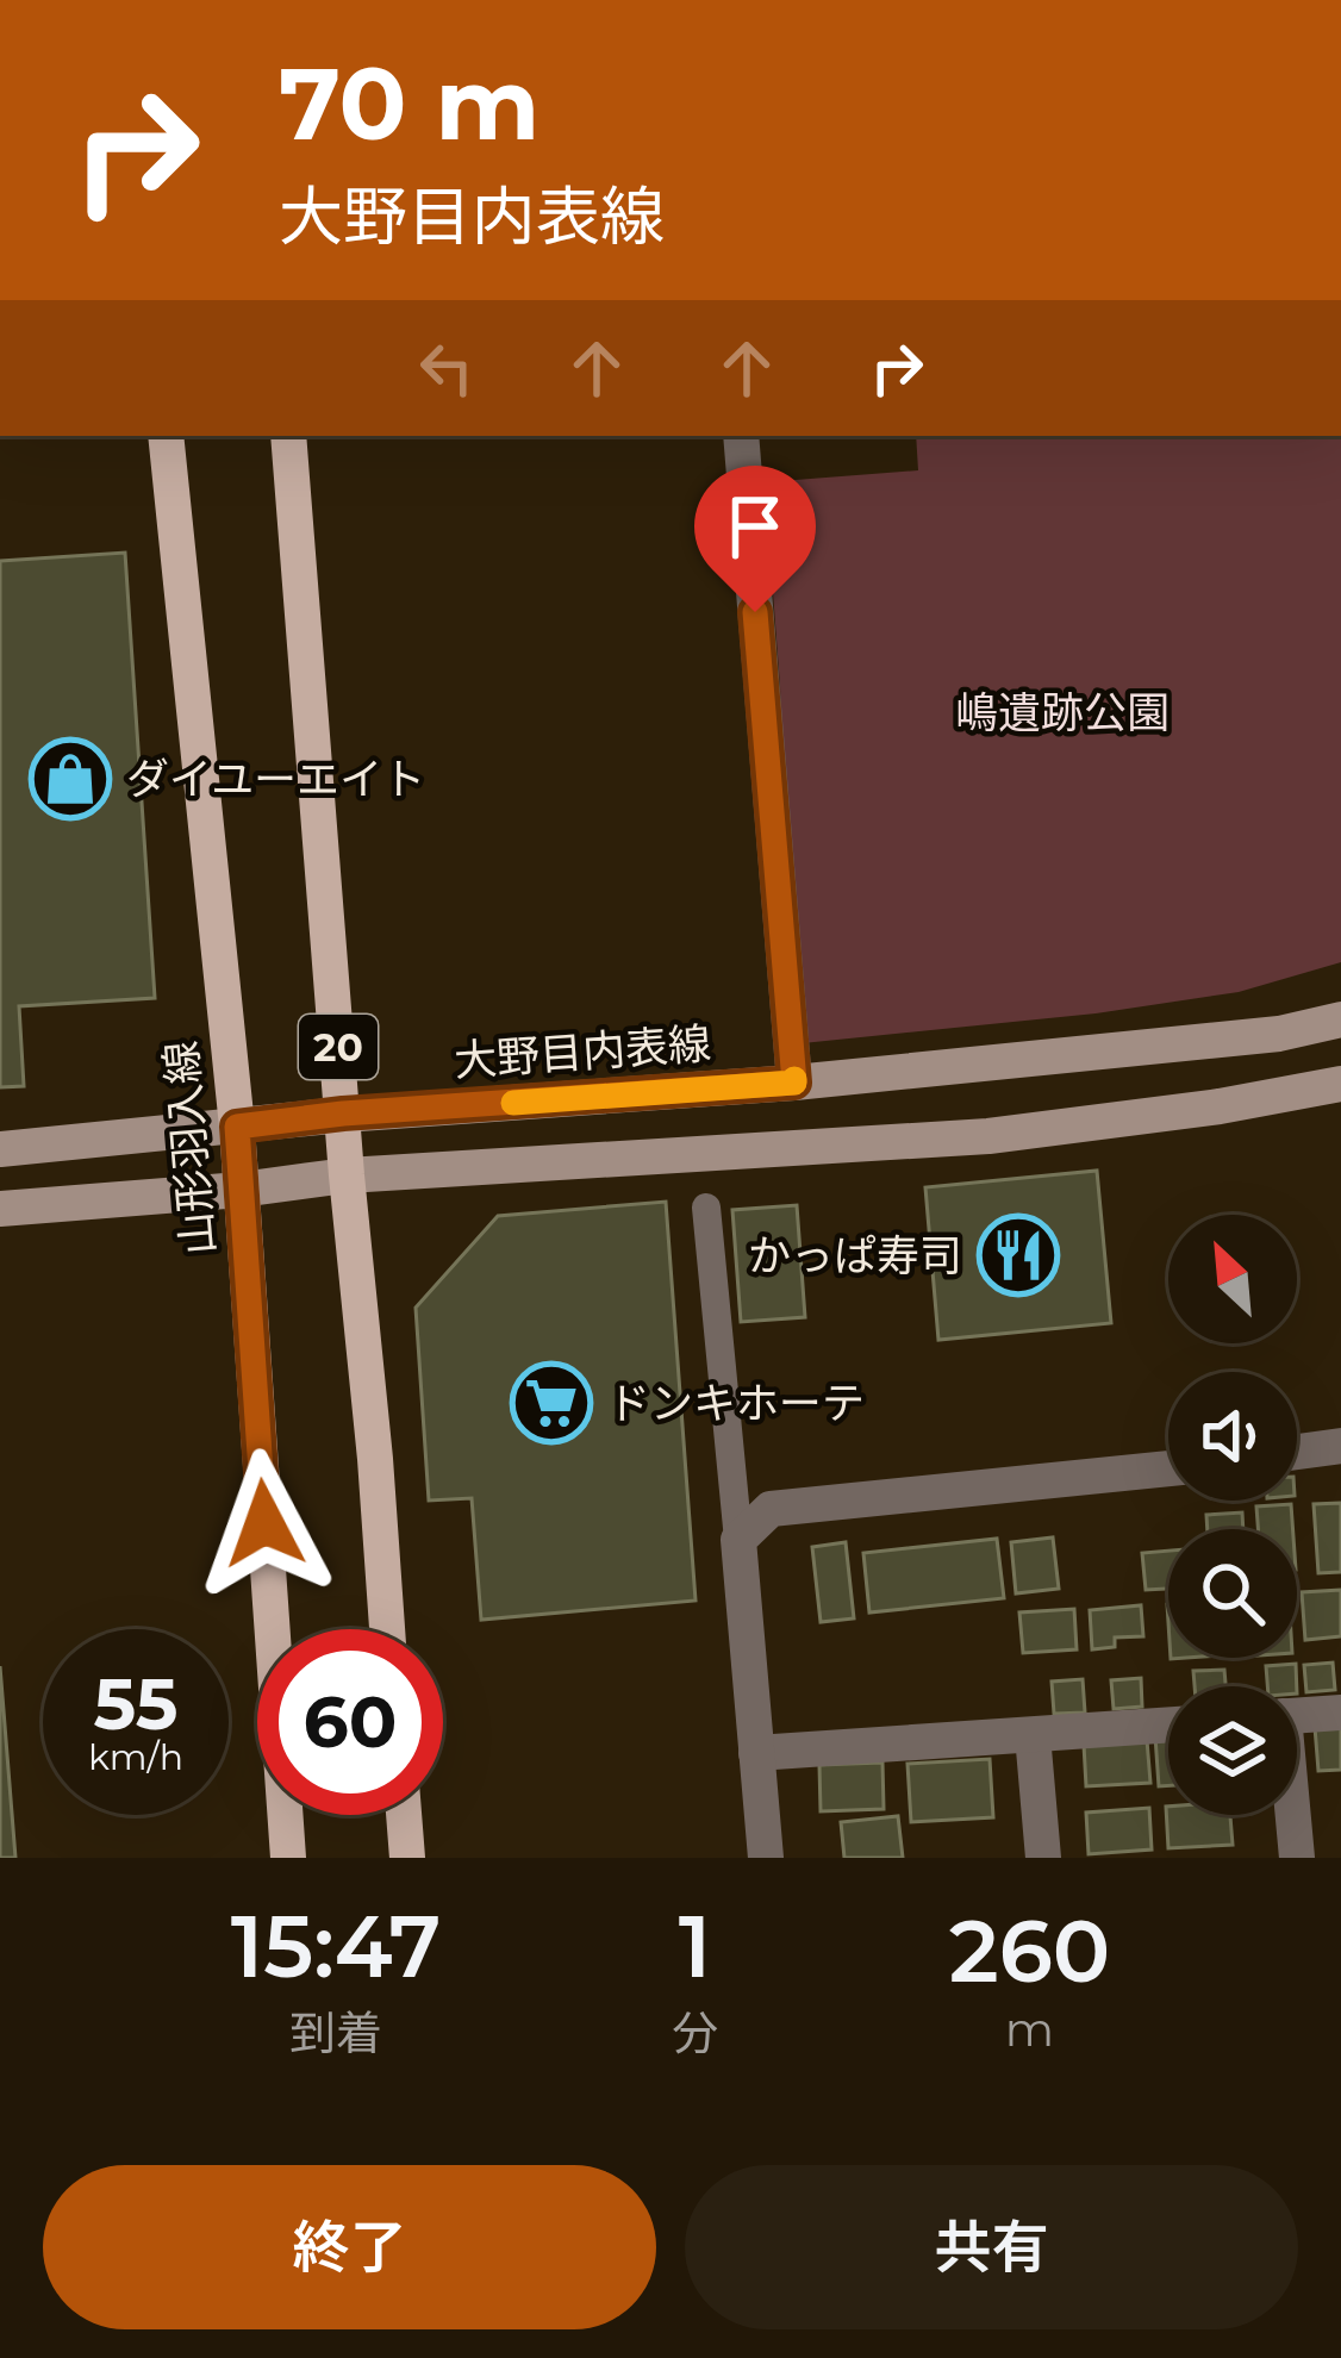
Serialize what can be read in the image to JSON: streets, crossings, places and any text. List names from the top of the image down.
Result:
{
  "streets": {
    "main road": ["20", "大野目内表線", "山形羽入線"]
  },
  "crossings": [
    ["20", "大野目内表線"],
    ["大野目内表線", "山形羽入線"]
  ],
  "parks": ["嶋遺跡公園"],
  "places": {
    "shop": ["ダイユーエイト"],
    "restaurant": ["かっぱ寿司"],
    "supermarket": ["ドンキホーテ"]
  },
  "north": "top left",
  "page": {
    "turn": ["70 m", "大野目内表線"],
    "speed": "55 km/h",
    "limit": "60",
    "eta": [
      "15:47",
      "到着",
      "1",
      "分",
      "260",
      "m"
    ],
    "buttons": ["終了", "共有"]
  }
}
